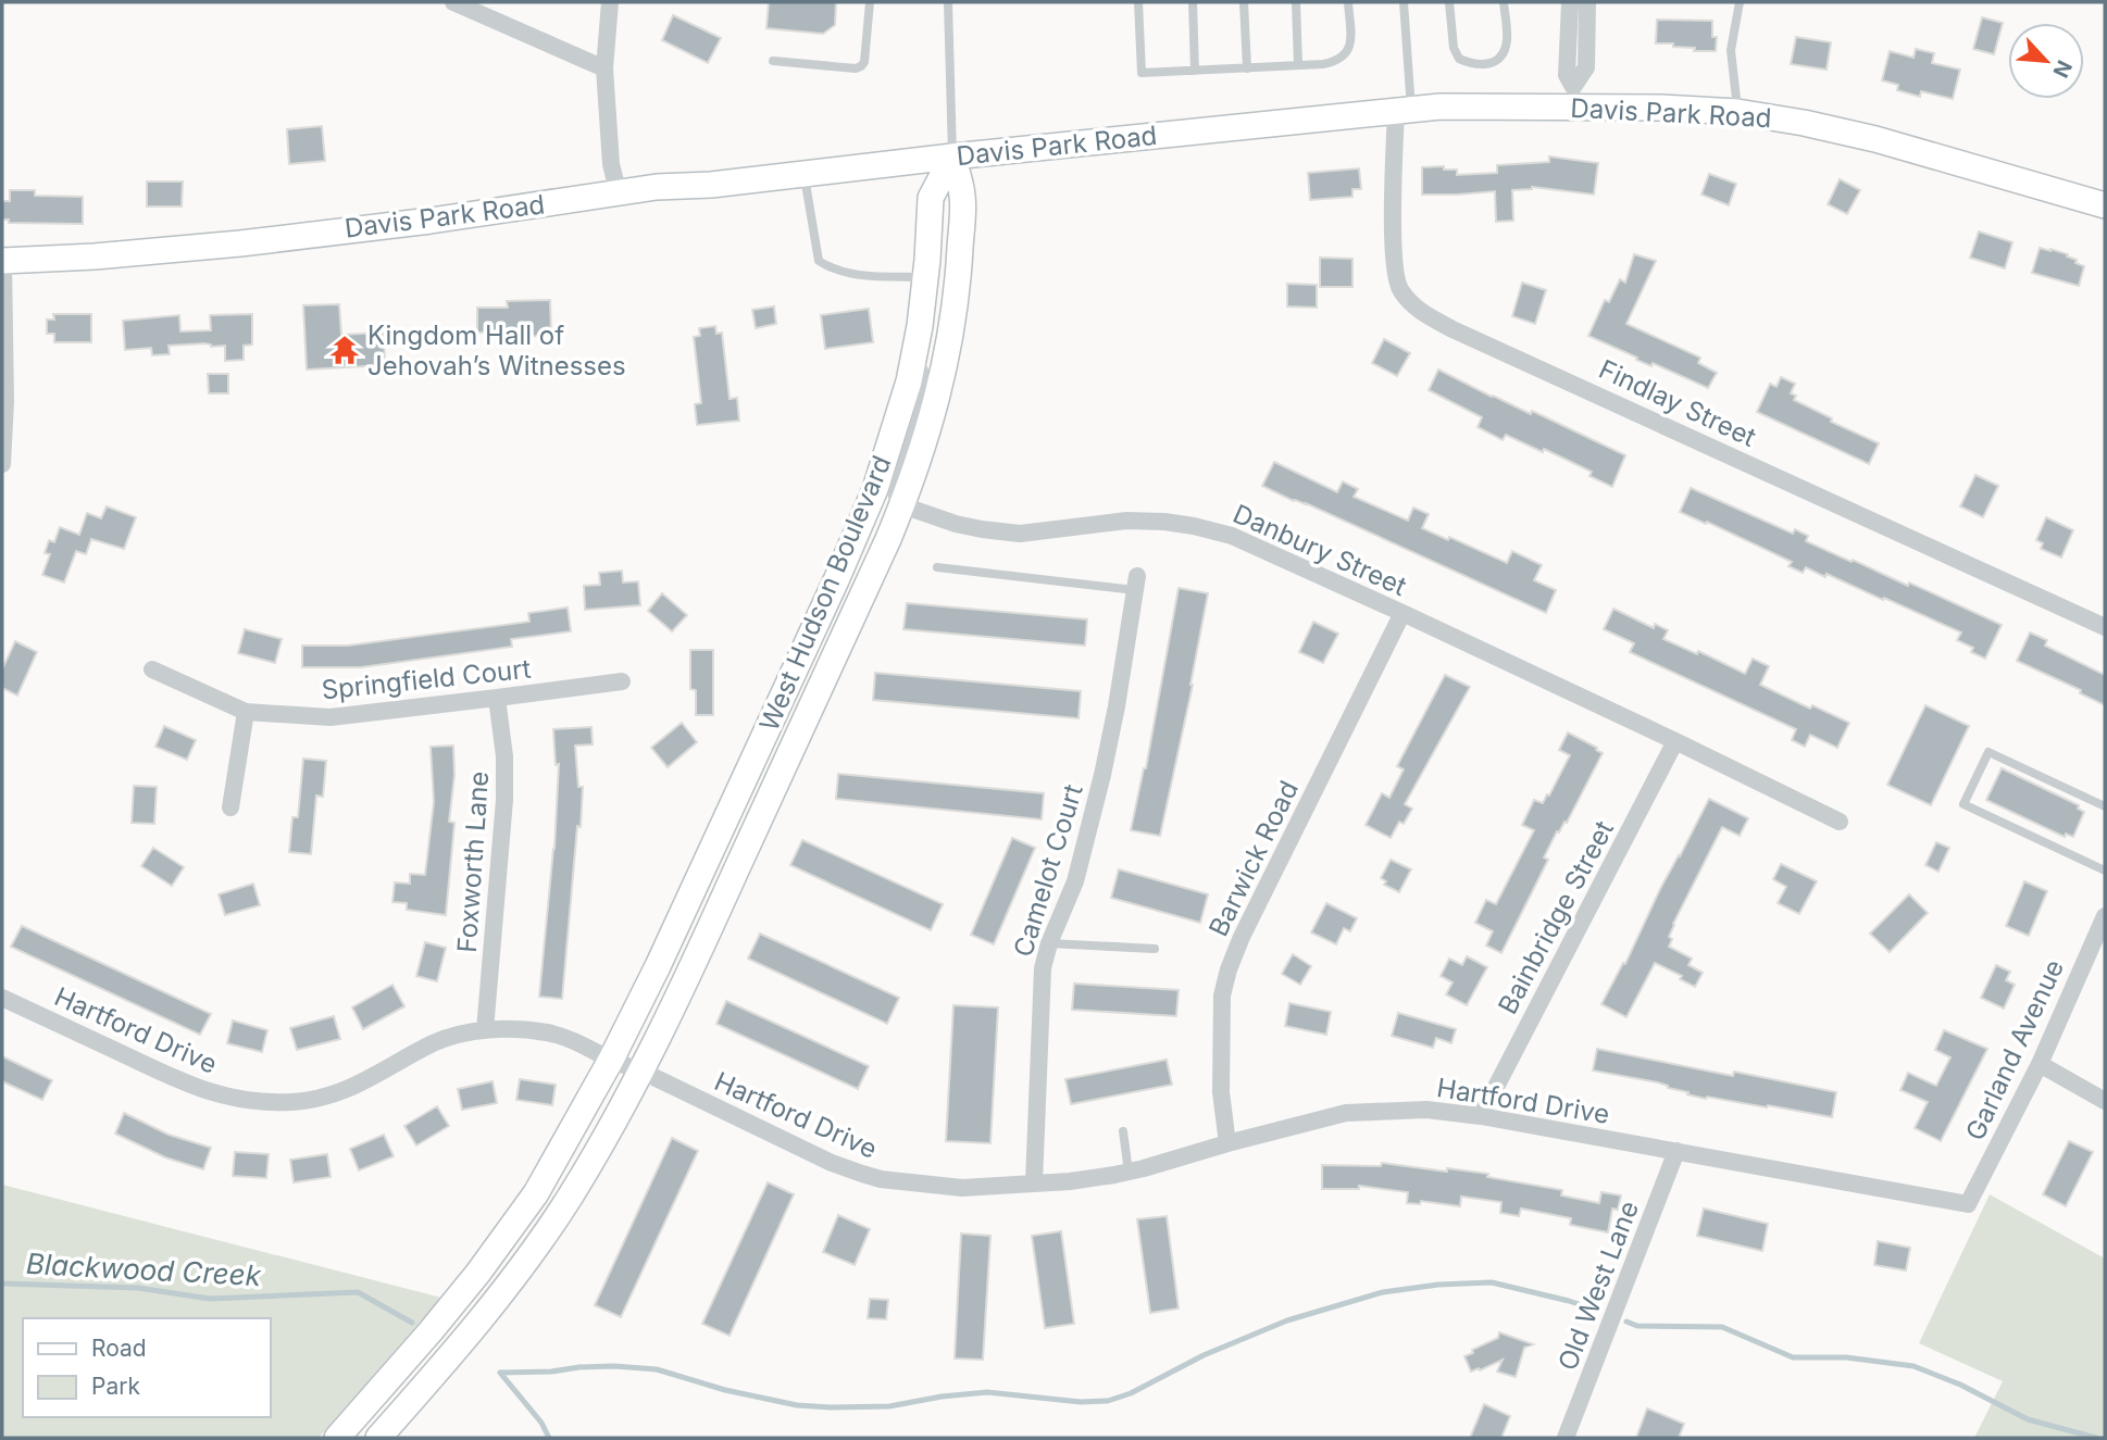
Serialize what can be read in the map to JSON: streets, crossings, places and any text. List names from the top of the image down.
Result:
{
  "streets": {
    "main road": ["Davis Park Road", "West Hudson Boulevard"],
    "street": [
      "Findlay Street",
      "Danbury Street",
      "Springfield Court",
      "Barwick Road",
      "Foxworth Lane",
      "Camelot Court",
      "Bainbridge Street",
      "Hartford Drive",
      "Garland Avenue",
      "Old West Lane"
    ]
  },
  "crossings": [
    ["Davis Park Road", "Findlay Street"],
    ["Davis Park Road", "West Hudson Boulevard"],
    ["Danbury Street", "West Hudson Boulevard"],
    ["Danbury Street", "Barwick Road"],
    ["Danbury Street", "Bainbridge Street"],
    ["West Hudson Boulevard", "Hartford Drive"],
    ["Springfield Court", "Foxworth Lane"],
    ["Barwick Road", "Hartford Drive"],
    ["Foxworth Lane", "Hartford Drive"],
    ["Camelot Court", "Hartford Drive"],
    ["Bainbridge Street", "Hartford Drive"],
    ["Hartford Drive", "Garland Avenue"],
    ["Hartford Drive", "Old West Lane"]
  ],
  "water": ["Blackwood Creek"],
  "places": {
    "temple": ["Kingdom Hall of Jehovah’s Witnesses"]
  },
  "legend": ["Road", "Park"],
  "north": "bottom right"
}
